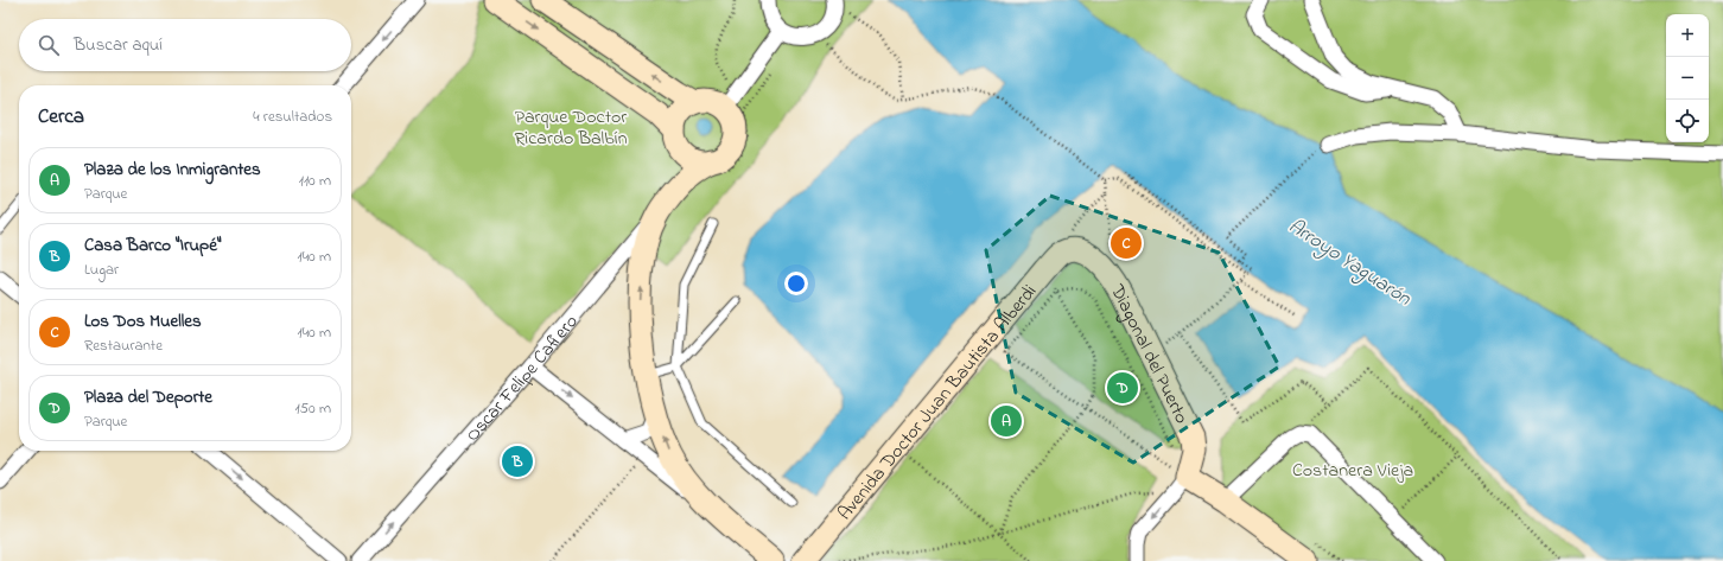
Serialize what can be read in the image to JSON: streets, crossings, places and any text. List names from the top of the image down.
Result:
{
  "streets": {
    "main road": ["Diagonal del Puerto", "Oscar Felipe Cafiero", "Avenida Doctor Juan Bautista Alberdi"]
  },
  "crossings": [
    ["Diagonal del Puerto", "Avenida Doctor Juan Bautista Alberdi"]
  ],
  "one_way": ["Oscar Felipe Cafiero"],
  "water": ["Arroyo Yaguarón"],
  "parks": ["Parque Doctor Ricardo Balbín", "Costanera Vieja"],
  "page": {
    "map_buttons": ["+", "−"],
    "search": "Buscar aquí",
    "heading": ["Cerca", "4 resultados"],
    "list": [
      {
        "mark": "A",
        "name": "Plaza de los Inmigrantes",
        "note": "Parque",
        "value": "110 m"
      },
      {
        "mark": "B",
        "name": "Casa Barco \"Irupé\"",
        "note": "Lugar",
        "value": "140 m"
      },
      {
        "mark": "C",
        "name": "Los Dos Muelles",
        "note": "Restaurante",
        "value": "140 m"
      },
      {
        "mark": "D",
        "name": "Plaza del Deporte",
        "note": "Parque",
        "value": "150 m"
      }
    ],
    "pins": [
      "C",
      "D",
      "A",
      "B"
    ]
  }
}
